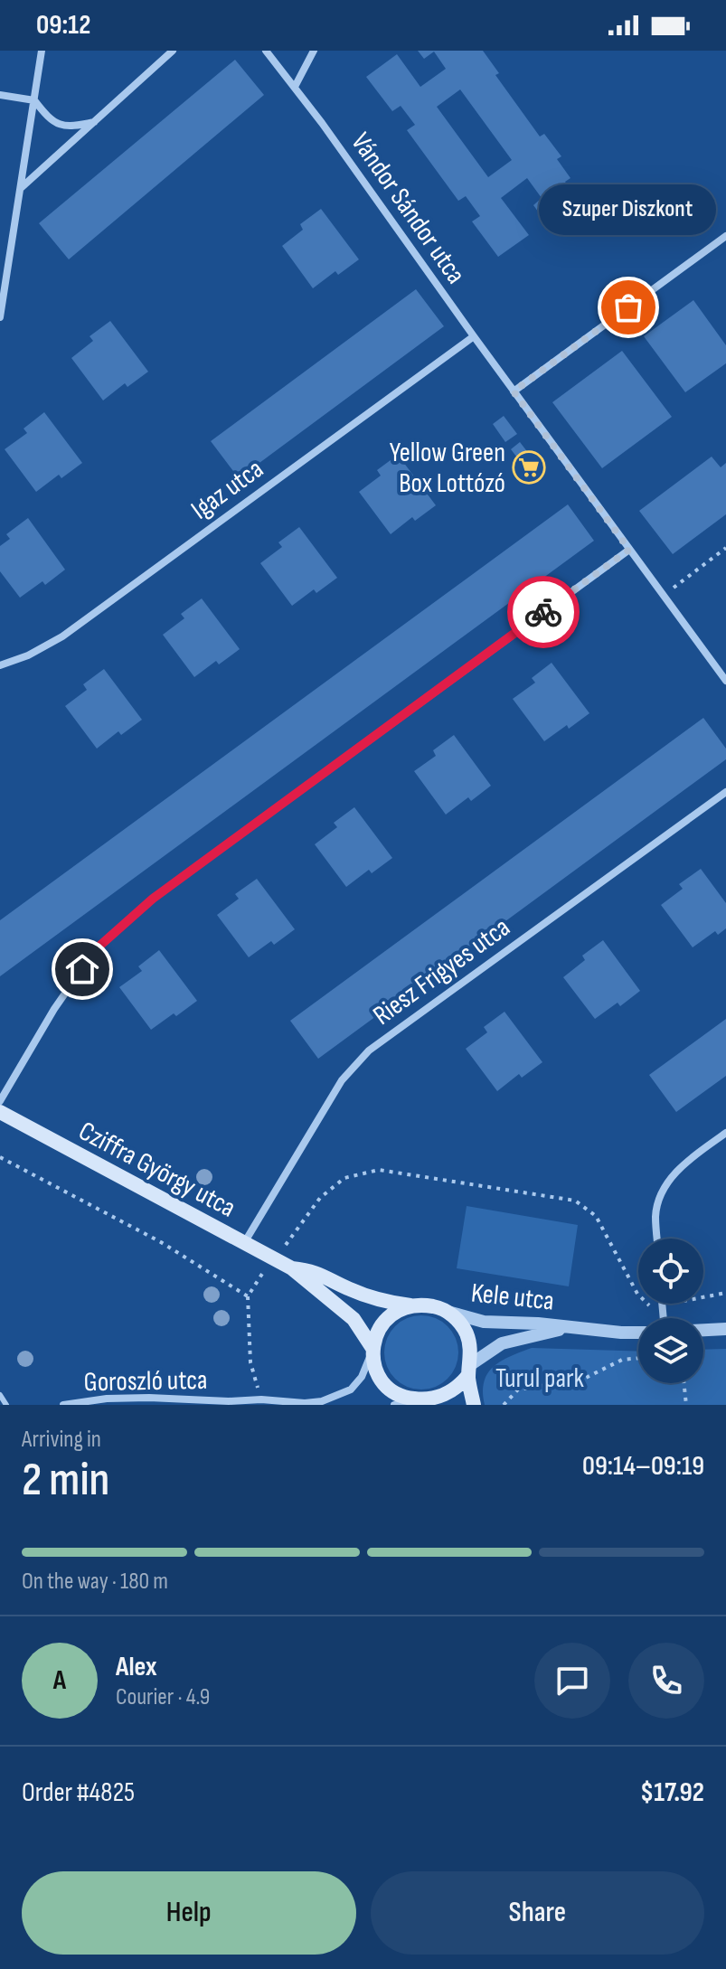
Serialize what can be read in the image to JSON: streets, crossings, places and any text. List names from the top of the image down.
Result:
{
  "streets": {
    "main road": ["Cziffra György utca"],
    "street": [
      "Vándor Sándor utca",
      "Igaz utca",
      "Riesz Frigyes utca",
      "Kele utca",
      "Goroszló utca"
    ]
  },
  "crossings": [
    ["Vándor Sándor utca", "Igaz utca"],
    ["Riesz Frigyes utca", "Cziffra György utca"],
    ["Cziffra György utca", "Kele utca"],
    ["Cziffra György utca", "Goroszló utca"],
    ["Kele utca", "Goroszló utca"]
  ],
  "parks": ["Turul park"],
  "places": {
    "other": ["Szuper Diszkont"],
    "supermarket": ["Yellow Green Box Lottózó"]
  },
  "page": {
    "status": "09:12",
    "bubble": "Szuper Diszkont",
    "heading": ["2 min", "Arriving in", "09:14–09:19"],
    "panel": [
      "Alex",
      "Courier · 4.9",
      "Order #4825",
      "$17.92"
    ],
    "bar": "On the way · 180 m",
    "round": "A",
    "buttons": ["Help", "Share"]
  }
}
